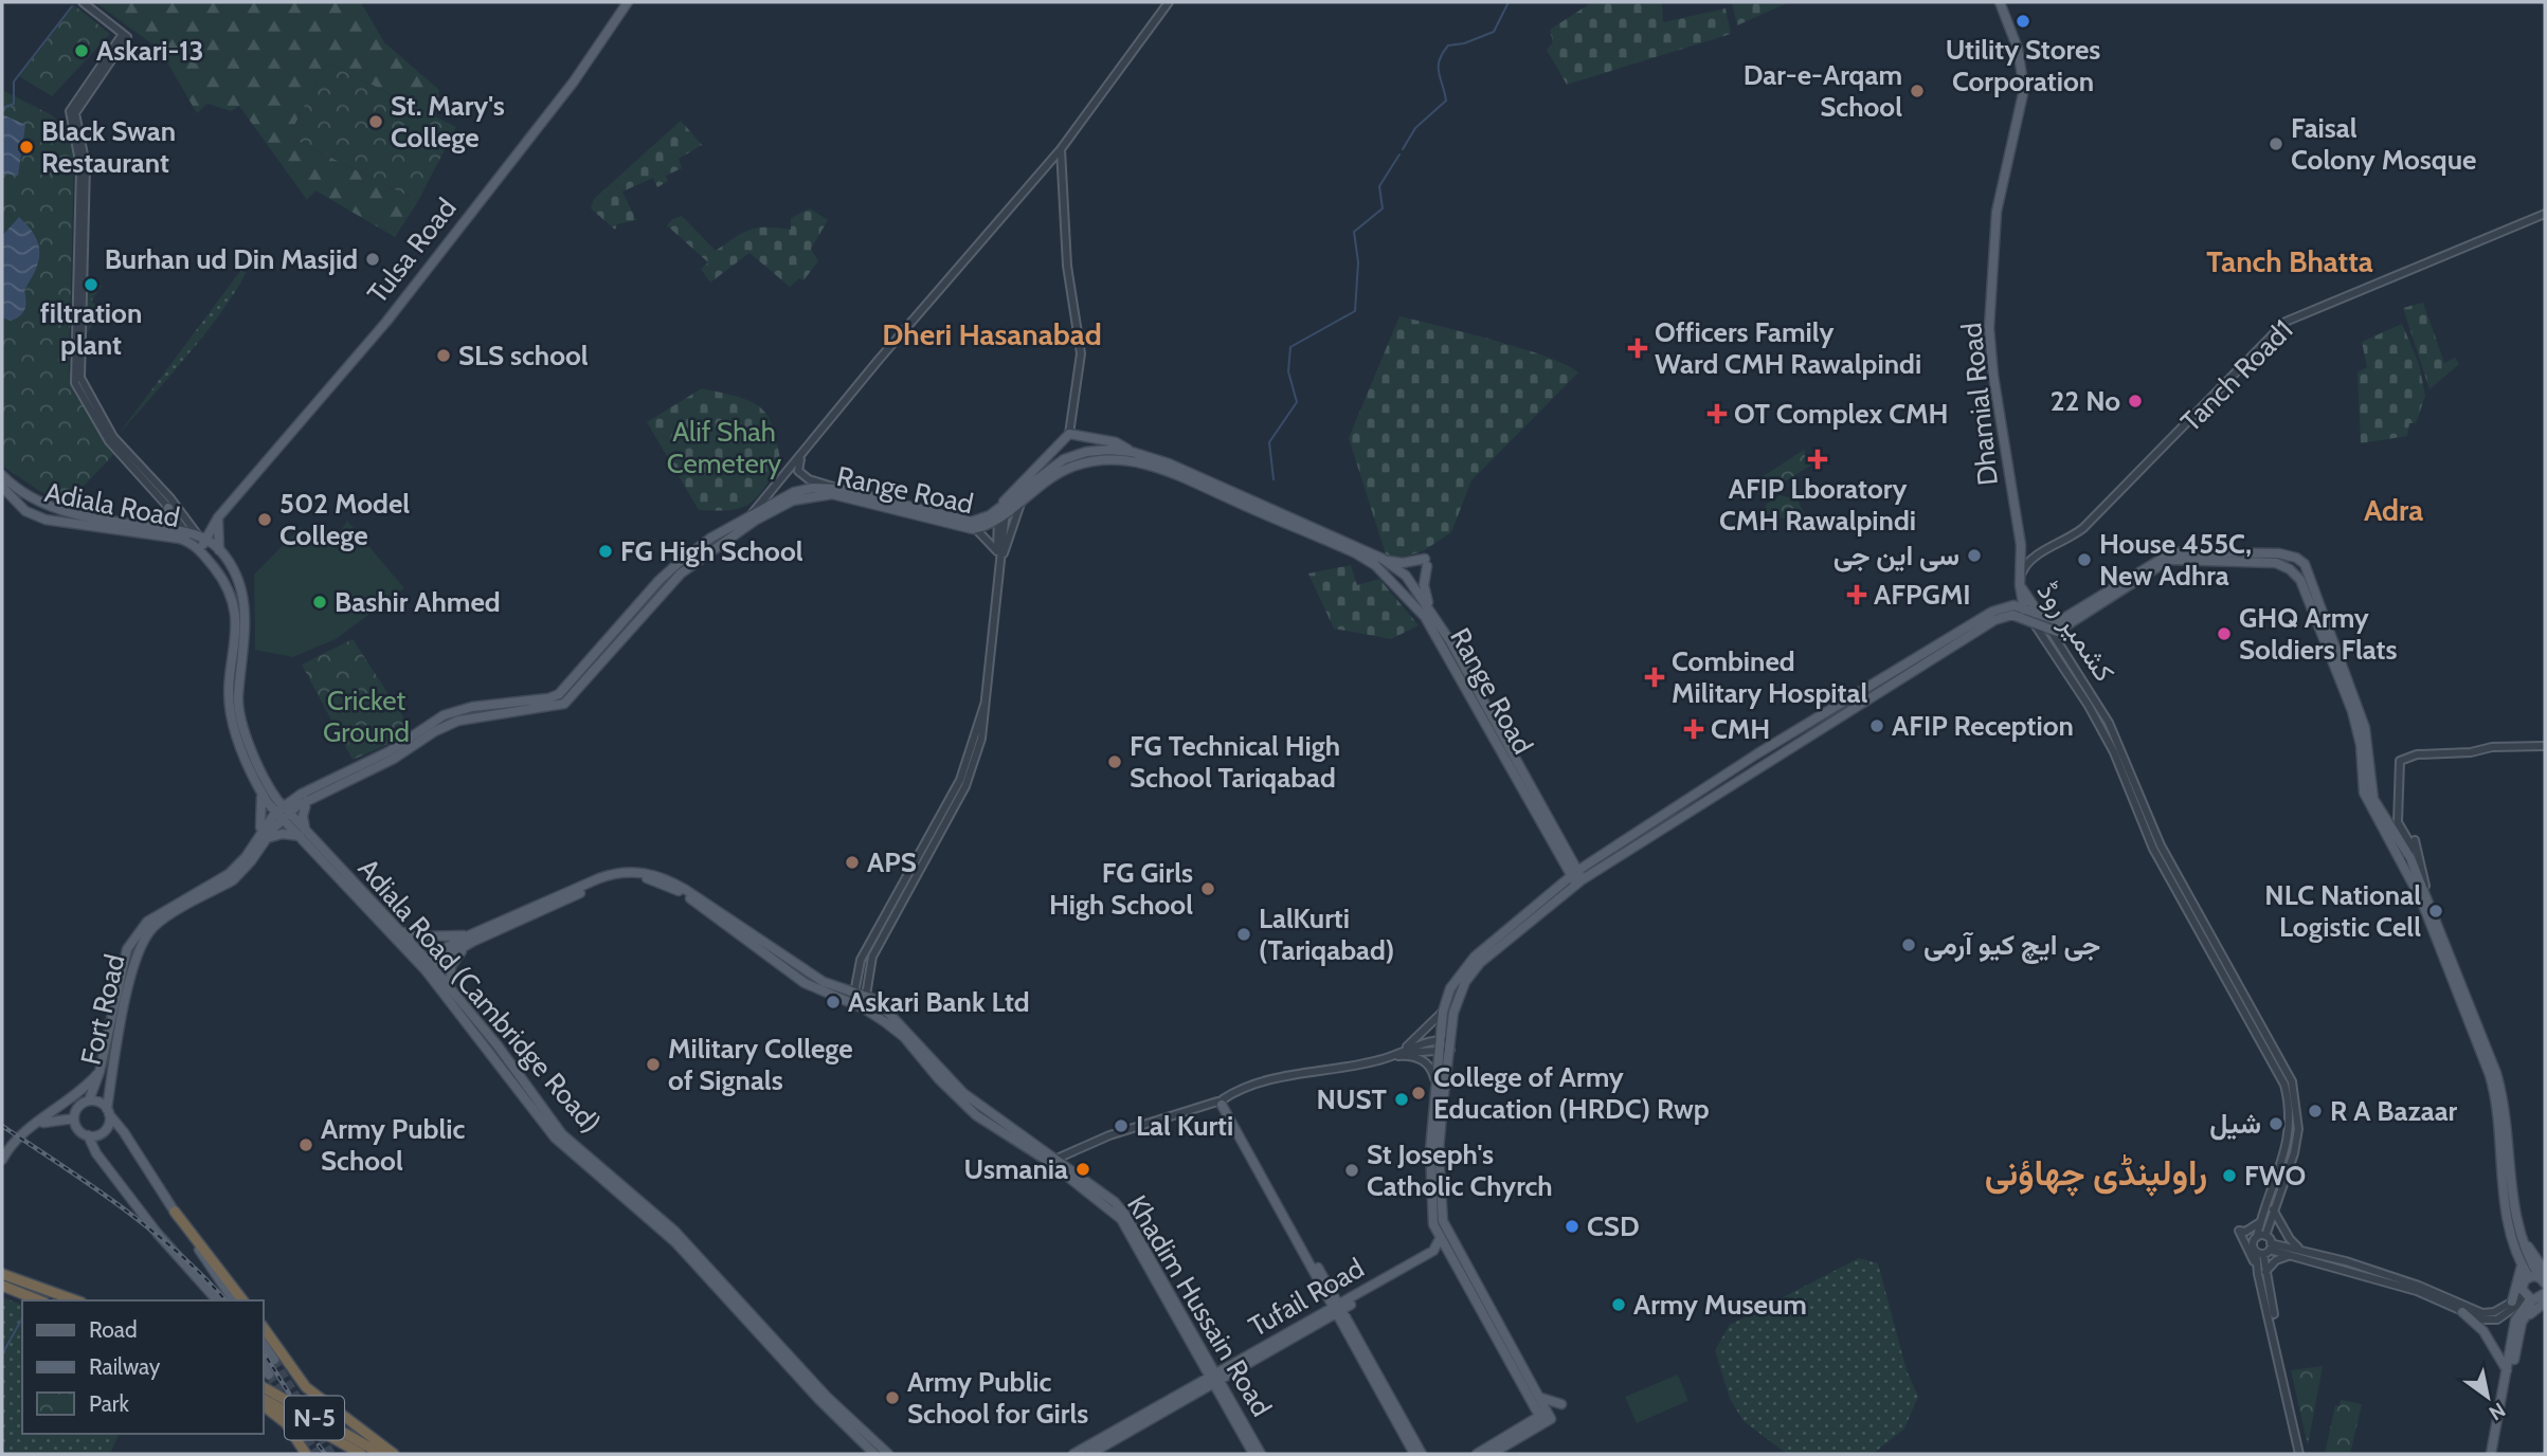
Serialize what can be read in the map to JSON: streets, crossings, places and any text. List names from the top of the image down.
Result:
{
  "streets": {
    "highway": ["N-5"],
    "main road": [
      "Tulsa Road",
      "Dhamial Road",
      "Range Road",
      "Adiala Road",
      "کشمیر روڈ",
      "Adiala Road (Cambridge Road)",
      "Fort Road",
      "Tufail Road",
      "Khadim Hussain Road"
    ],
    "street": ["Tanch Road1"]
  },
  "crossings": [
    ["Tulsa Road", "Adiala Road"],
    ["Tulsa Road", "Adiala Road (Cambridge Road)"],
    ["Tanch Road1", "Dhamial Road"],
    ["Tanch Road1", "کشمیر روڈ"],
    ["Dhamial Road", "کشمیر روڈ"],
    ["Range Road", "Adiala Road (Cambridge Road)"],
    ["Range Road", "Fort Road"],
    ["Adiala Road", "Adiala Road (Cambridge Road)"],
    ["Adiala Road (Cambridge Road)", "Fort Road"],
    ["Adiala Road (Cambridge Road)", "Khadim Hussain Road"],
    ["Tufail Road", "Khadim Hussain Road"]
  ],
  "districts": [
    "Tanch Bhatta",
    "Dheri Hasanabad",
    "Adra",
    "راولپنڈی چھاؤنی"
  ],
  "parks": ["Alif Shah Cemetery", "Cricket Ground"],
  "places": {
    "other": [
      "Utility Stores Corporation",
      "Askari-13",
      "Dar-e-Arqam School",
      "St. Mary's College",
      "Faisal Colony Mosque",
      "Black Swan Restaurant",
      "Burhan ud Din Masjid",
      "filtration plant",
      "SLS school",
      "22 No",
      "502 Model College",
      "FG High School",
      "سی این جی",
      "House 455C, New Adhra",
      "Bashir Ahmed",
      "GHQ Army Soldiers Flats",
      "AFIP Reception",
      "FG Technical High School Tariqabad",
      "APS",
      "FG Girls High School",
      "NLC National Logistic Cell",
      "LalKurti (Tariqabad)",
      "جی ایچ کیو آرمی",
      "Askari Bank Ltd",
      "Military College of Signals",
      "College of Army Education (HRDC) Rwp",
      "NUST",
      "R A Bazaar",
      "شیل",
      "Lal Kurti",
      "Army Public School",
      "Usmania",
      "St Joseph's Catholic Chyrch",
      "FWO",
      "CSD",
      "Army Museum",
      "Army Public School for Girls"
    ],
    "health": [
      "Officers Family Ward CMH Rawalpindi",
      "OT Complex CMH",
      "AFIP Lboratory CMH Rawalpindi",
      "AFPGMI",
      "Combined Military Hospital",
      "CMH"
    ]
  },
  "legend": ["Road", "Railway", "Park"],
  "north": "bottom right"
}
